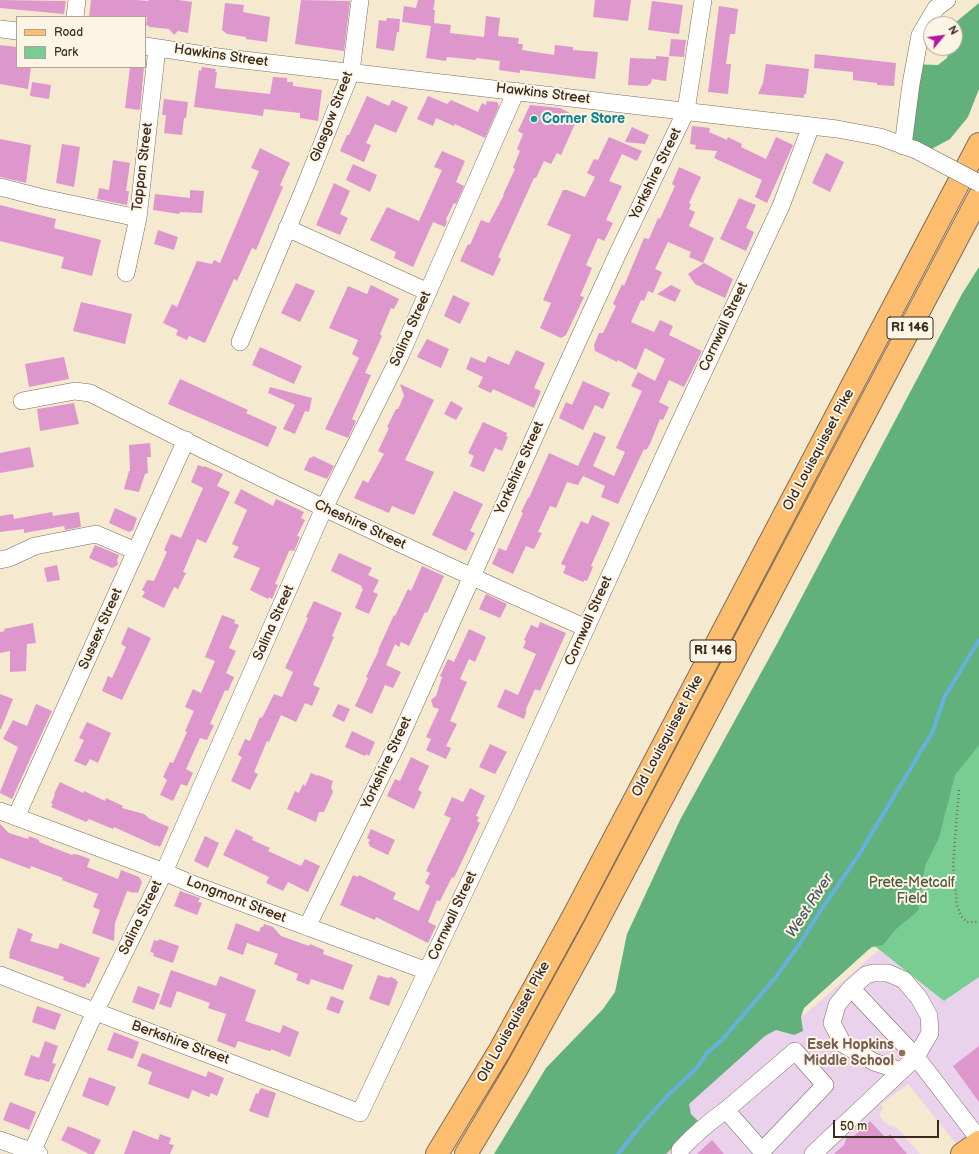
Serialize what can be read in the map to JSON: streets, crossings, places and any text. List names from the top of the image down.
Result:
{
  "streets": {
    "main road": ["RI 146", "Old Louisquisset Pike"],
    "street": [
      "Hawkins Street",
      "Glasgow Street",
      "Tappan Street",
      "Yorkshire Street",
      "Cornwall Street",
      "Salina Street",
      "Cheshire Street",
      "Sussex Street",
      "Longmont Street",
      "Berkshire Street"
    ]
  },
  "crossings": [
    ["Hawkins Street", "Glasgow Street"],
    ["Hawkins Street", "Tappan Street"],
    ["Hawkins Street", "Yorkshire Street"],
    ["Hawkins Street", "Cornwall Street"],
    ["Hawkins Street", "Salina Street"],
    ["Yorkshire Street", "Cheshire Street"],
    ["Yorkshire Street", "Longmont Street"],
    ["Cornwall Street", "Cheshire Street"],
    ["Cornwall Street", "Longmont Street"],
    ["Cornwall Street", "Berkshire Street"],
    ["Salina Street", "Cheshire Street"],
    ["Salina Street", "Longmont Street"],
    ["Salina Street", "Berkshire Street"],
    ["Cheshire Street", "Sussex Street"],
    ["Sussex Street", "Longmont Street"]
  ],
  "water": ["West River"],
  "parks": ["Prete-Metcalf Field"],
  "places": ["Corner Store", "Esek Hopkins Middle School"],
  "legend": ["Road", "Park"],
  "scale_bar": "50 m",
  "north": "top right"
}
